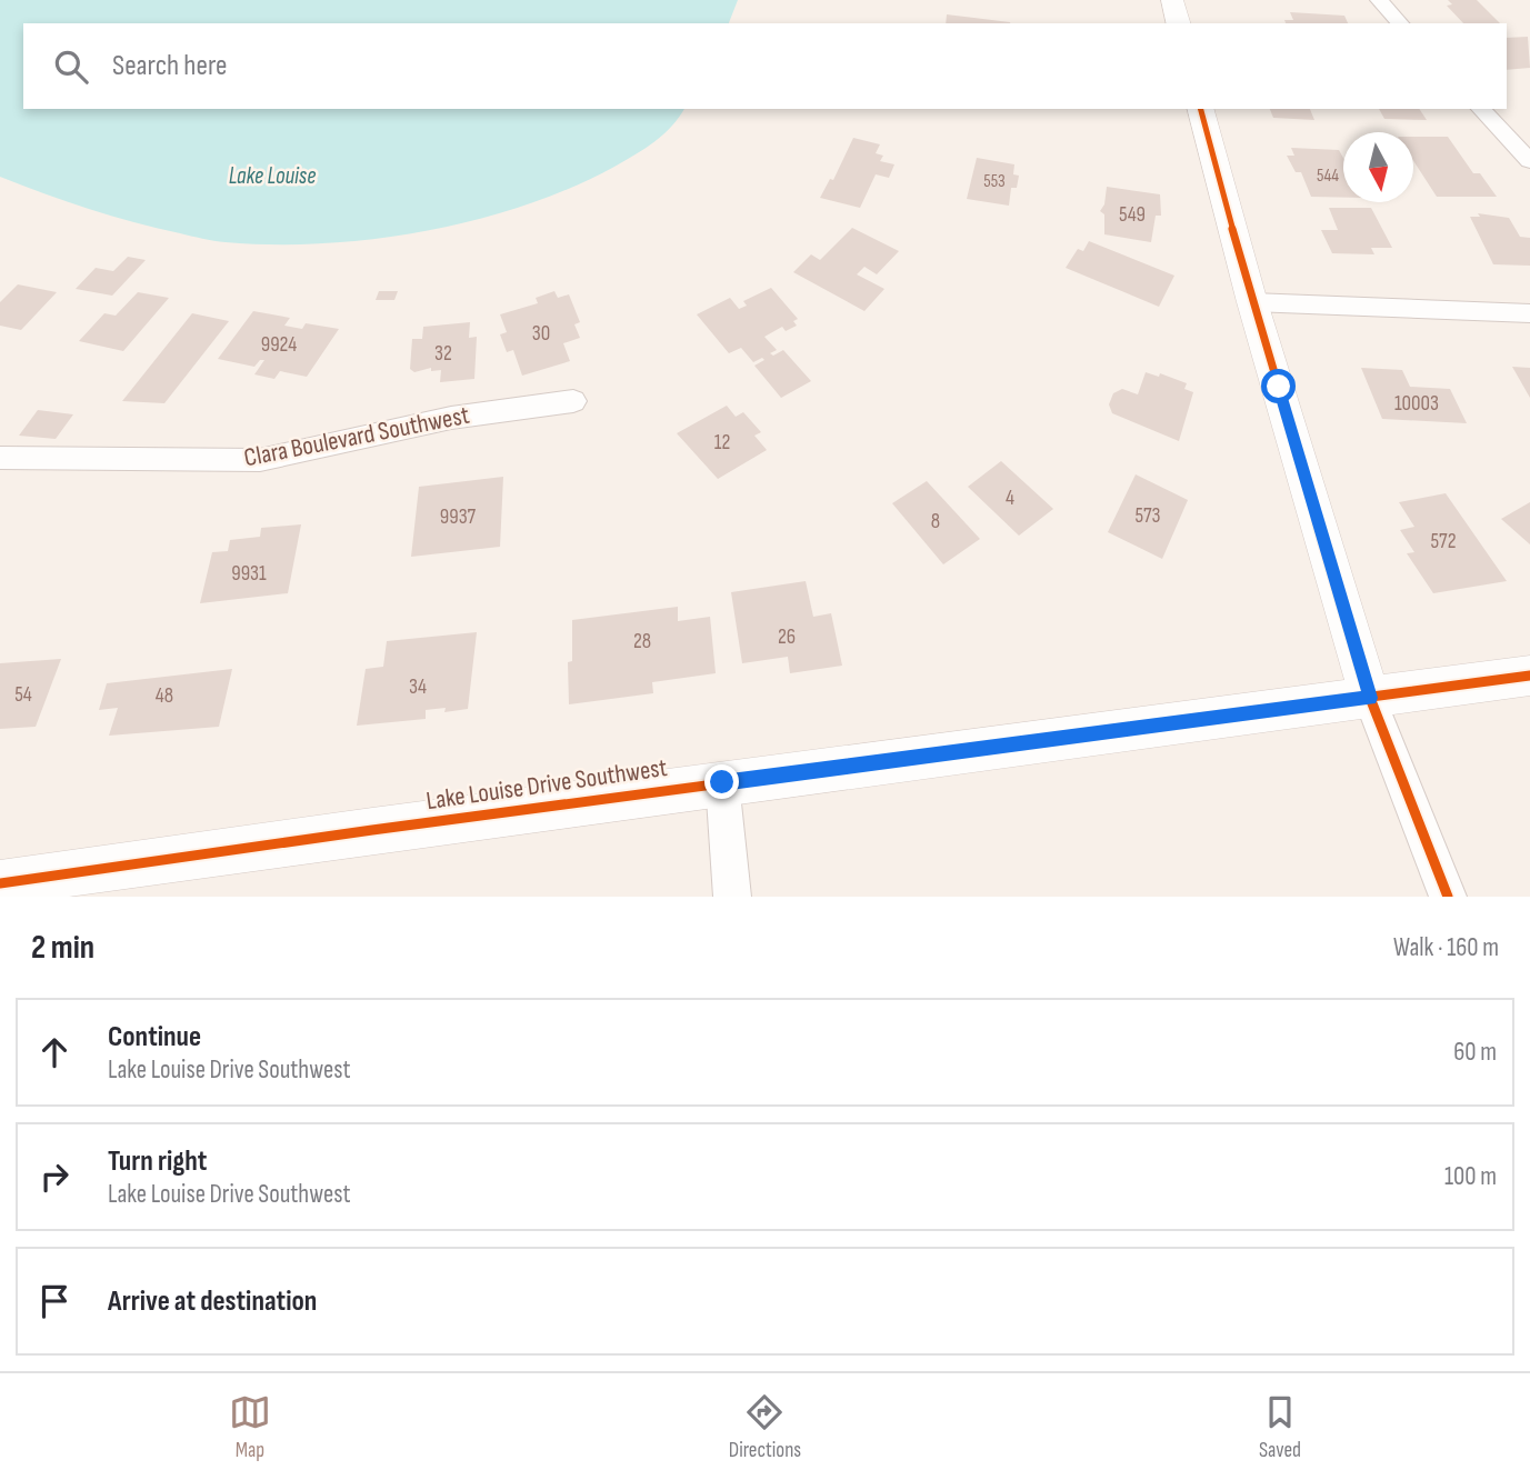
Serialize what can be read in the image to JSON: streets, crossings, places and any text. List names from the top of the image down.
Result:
{
  "streets": {
    "street": ["Clara Boulevard Southwest", "Lake Louise Drive Southwest"]
  },
  "water": ["Lake Louise"],
  "house_numbers": [
    "544",
    "553",
    "549",
    "30",
    "9924",
    "32",
    "10003",
    "12",
    "4",
    "573",
    "9937",
    "8",
    "572",
    "9931",
    "26",
    "28",
    "34",
    "54",
    "48"
  ],
  "north": "bottom",
  "page": {
    "search": "Search here",
    "heading": ["2 min", "Walk · 160 m"],
    "list": [
      ["Continue", "Lake Louise Drive Southwest", "60 m"],
      ["Turn right", "Lake Louise Drive Southwest", "100 m"],
      "Arrive at destination"
    ],
    "nav": ["Map", "Directions", "Saved"]
  }
}
